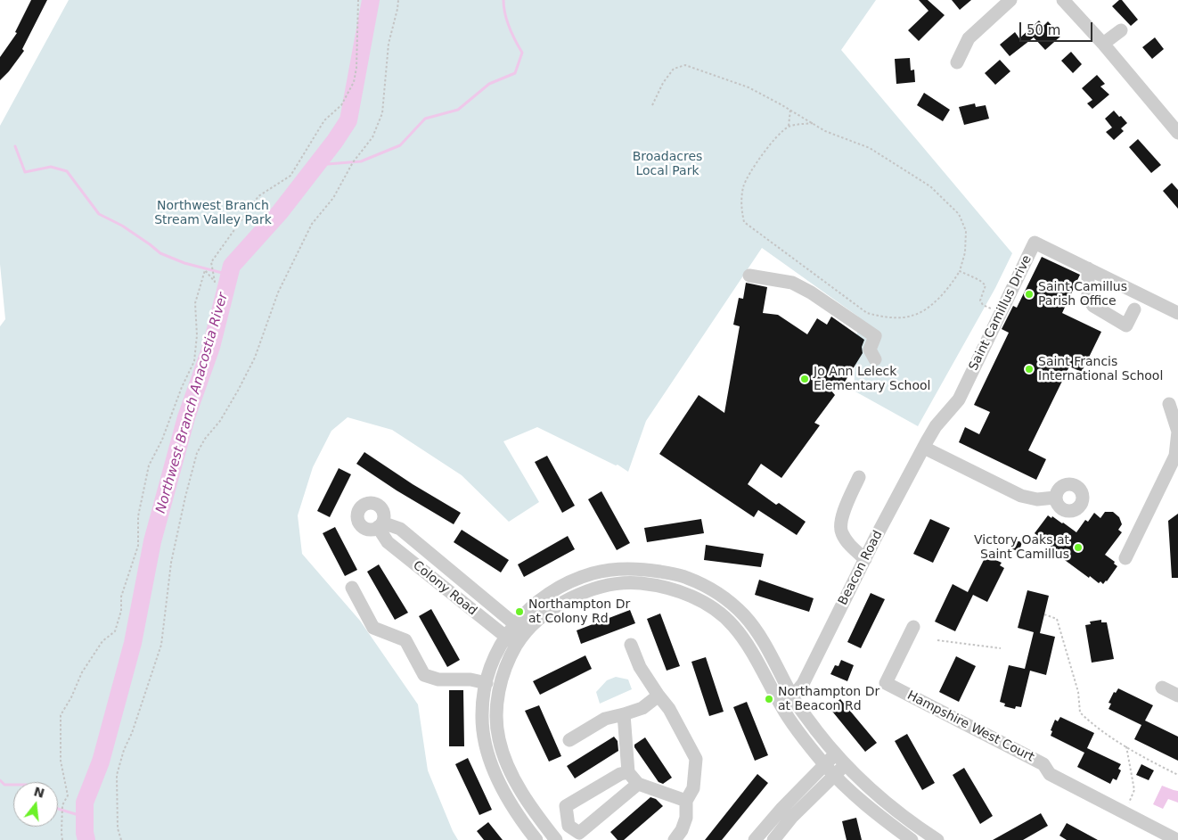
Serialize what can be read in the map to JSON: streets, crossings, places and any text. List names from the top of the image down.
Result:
{
  "streets": {
    "street": [
      "Saint Camillus Drive",
      "Beacon Road",
      "Colony Road",
      "Hampshire West Court"
    ]
  },
  "crossings": [
    ["Saint Camillus Drive", "Beacon Road"]
  ],
  "water": ["Northwest Branch Anacostia River"],
  "parks": ["Broadacres Local Park", "Northwest Branch Stream Valley Park"],
  "places": [
    "Saint Camillus Parish Office",
    "Saint Francis International School",
    "Jo Ann Leleck Elementary School",
    "Victory Oaks at Saint Camillus",
    "Northampton Dr at Colony Rd",
    "Northampton Dr at Beacon Rd"
  ],
  "scale_bar": "50 m",
  "north": "top"
}
